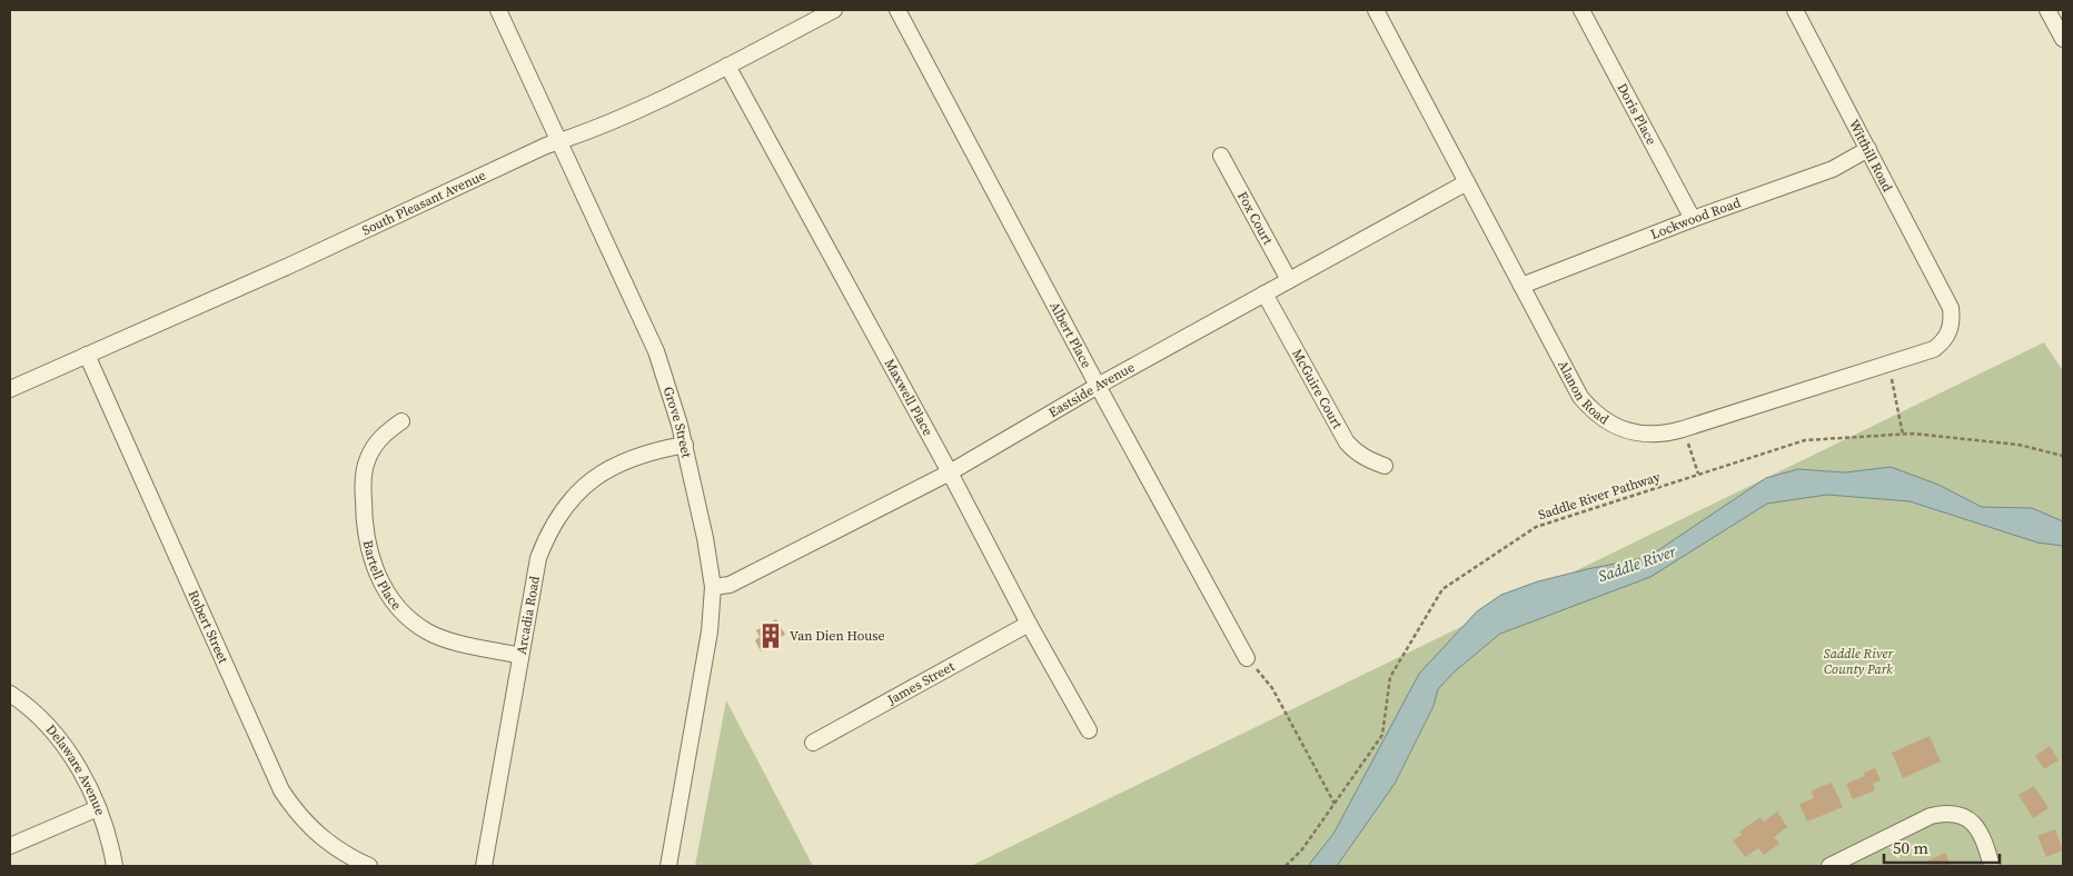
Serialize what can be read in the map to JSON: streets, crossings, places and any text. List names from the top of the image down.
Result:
{
  "streets": {
    "street": [
      "Doris Place",
      "Witthill Road",
      "South Pleasant Avenue",
      "Fox Court",
      "Lockwood Road",
      "Albert Place",
      "McGuire Court",
      "Eastside Avenue",
      "Alanon Road",
      "Maxwell Place",
      "Grove Street",
      "Bartell Place",
      "Arcadia Road",
      "Robert Street",
      "James Street",
      "Delaware Avenue"
    ],
    "path": ["Saddle River Pathway"]
  },
  "crossings": [
    ["Doris Place", "Lockwood Road"],
    ["Witthill Road", "Lockwood Road"],
    ["Witthill Road", "Alanon Road"],
    ["South Pleasant Avenue", "Maxwell Place"],
    ["South Pleasant Avenue", "Grove Street"],
    ["South Pleasant Avenue", "Robert Street"],
    ["Fox Court", "Eastside Avenue"],
    ["Lockwood Road", "Alanon Road"],
    ["Albert Place", "Eastside Avenue"],
    ["McGuire Court", "Eastside Avenue"],
    ["Eastside Avenue", "Alanon Road"],
    ["Eastside Avenue", "Maxwell Place"],
    ["Eastside Avenue", "Grove Street"],
    ["Maxwell Place", "James Street"],
    ["Grove Street", "Arcadia Road"],
    ["Bartell Place", "Arcadia Road"]
  ],
  "water": ["Saddle River"],
  "parks": ["Saddle River County Park"],
  "places": {
    "building": ["Van Dien House"]
  },
  "scale_bar": "50 m"
}
